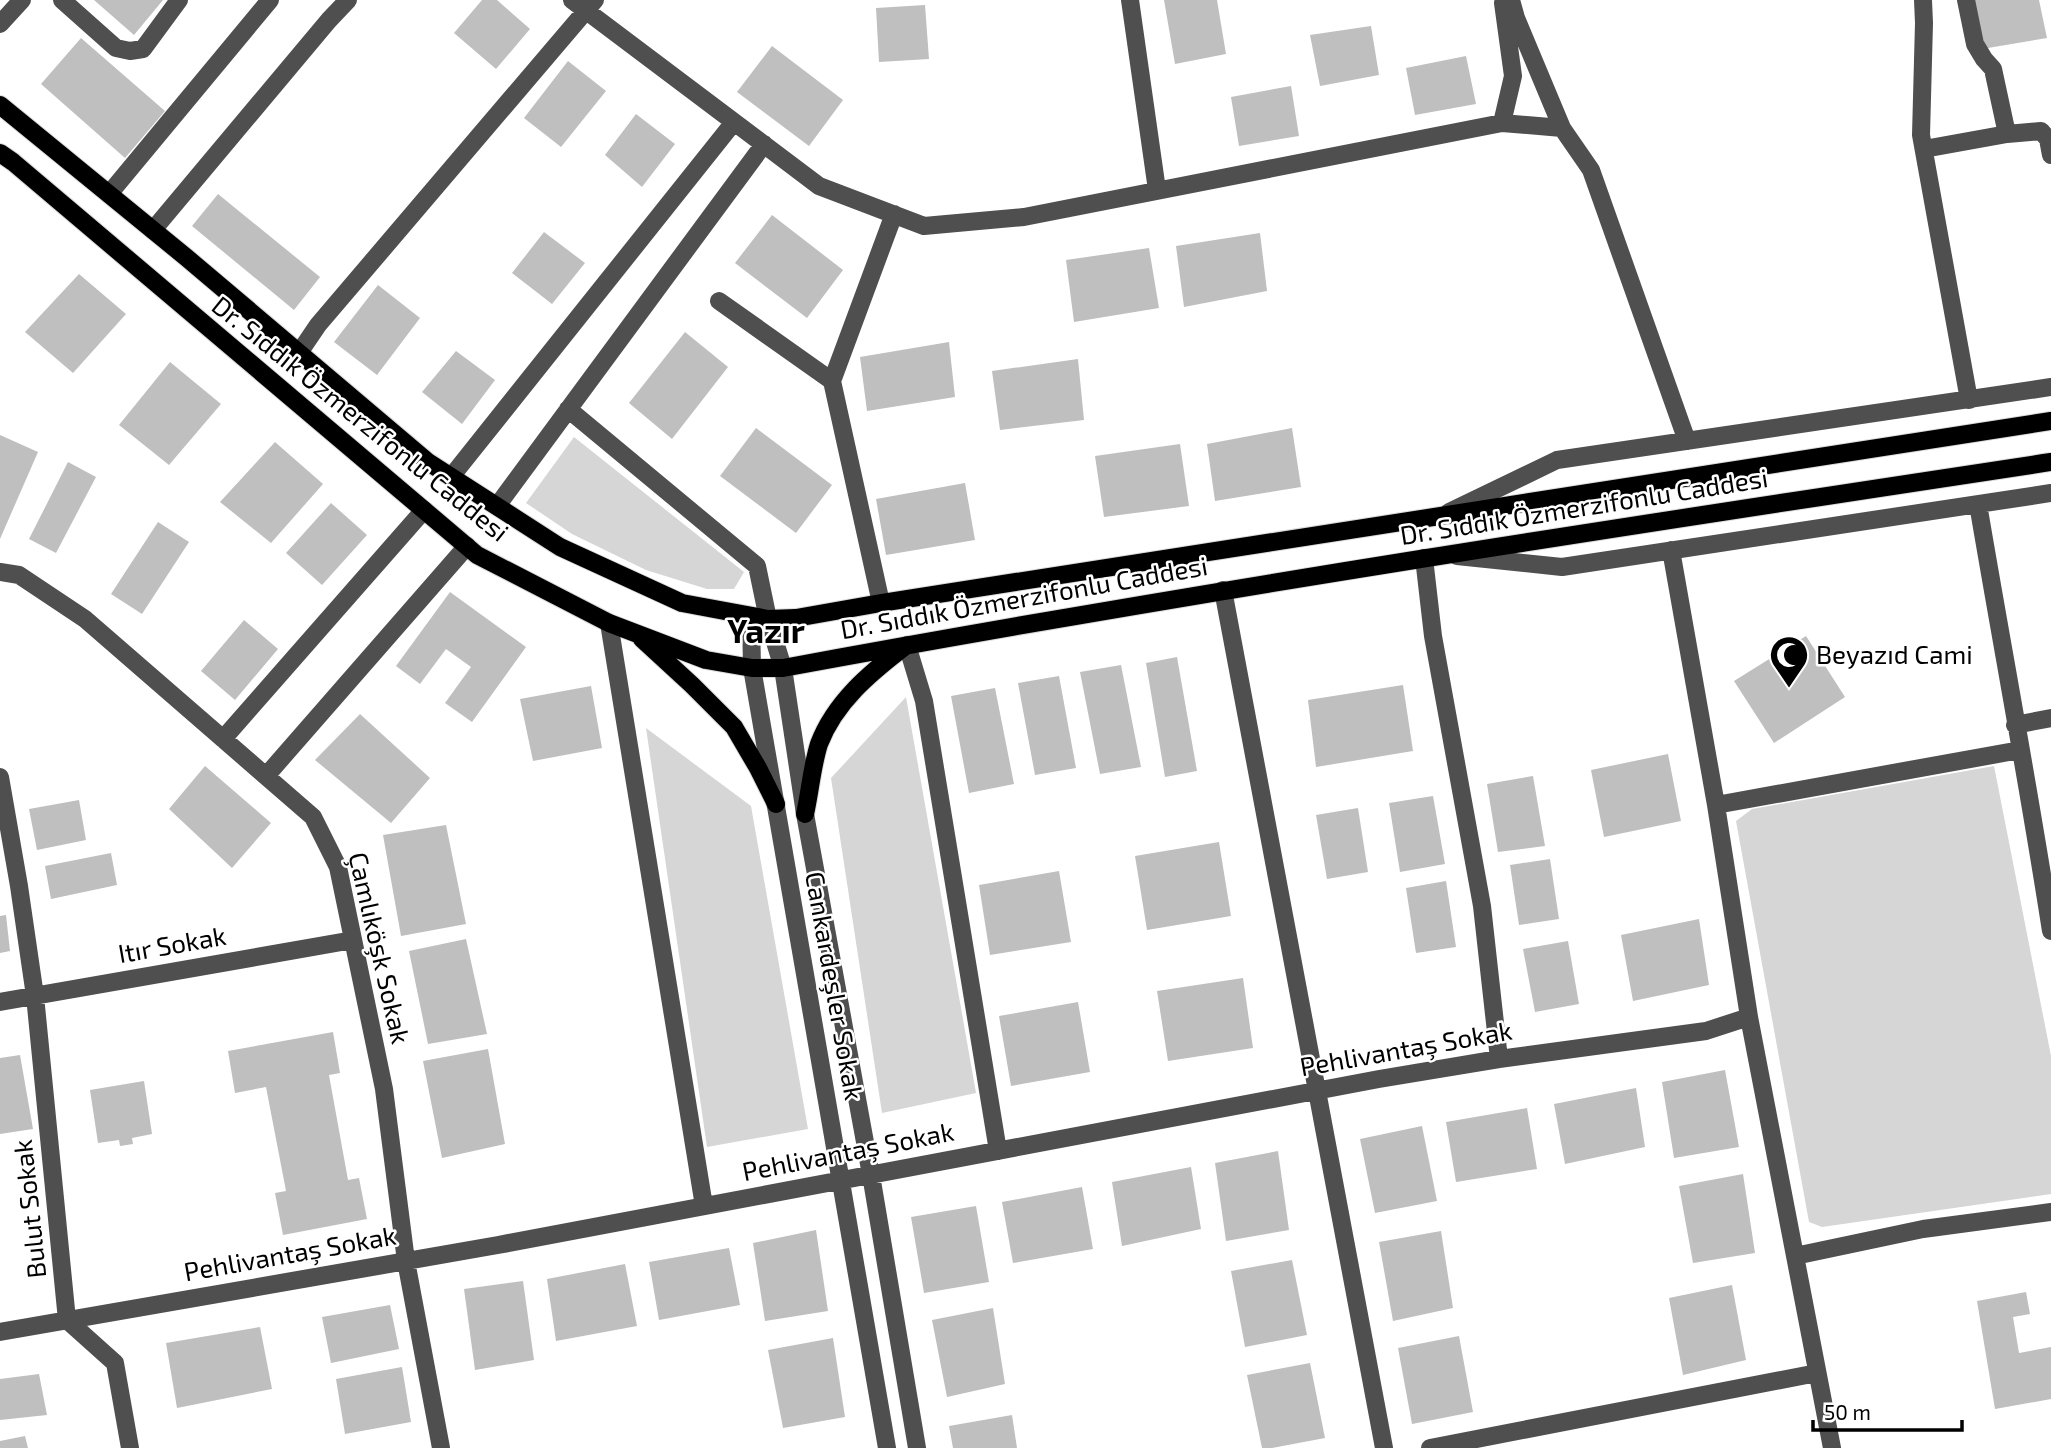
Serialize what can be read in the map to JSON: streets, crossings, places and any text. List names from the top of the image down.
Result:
{
  "streets": {
    "main road": ["Dr. Sıddık Özmerzifonlu Caddesi"],
    "street": [
      "Itır Sokak",
      "Çamlıköşk Sokak",
      "Cankardeşler Sokak",
      "Pehlivantaş Sokak",
      "Bulut Sokak"
    ]
  },
  "crossings": [
    ["Dr. Sıddık Özmerzifonlu Caddesi", "Cankardeşler Sokak"],
    ["Itır Sokak", "Çamlıköşk Sokak"],
    ["Itır Sokak", "Bulut Sokak"],
    ["Çamlıköşk Sokak", "Pehlivantaş Sokak"],
    ["Cankardeşler Sokak", "Pehlivantaş Sokak"],
    ["Pehlivantaş Sokak", "Bulut Sokak"]
  ],
  "districts": ["Yazır"],
  "places": {
    "mosque": ["Beyazıd Cami"]
  },
  "scale_bar": "50 m"
}
